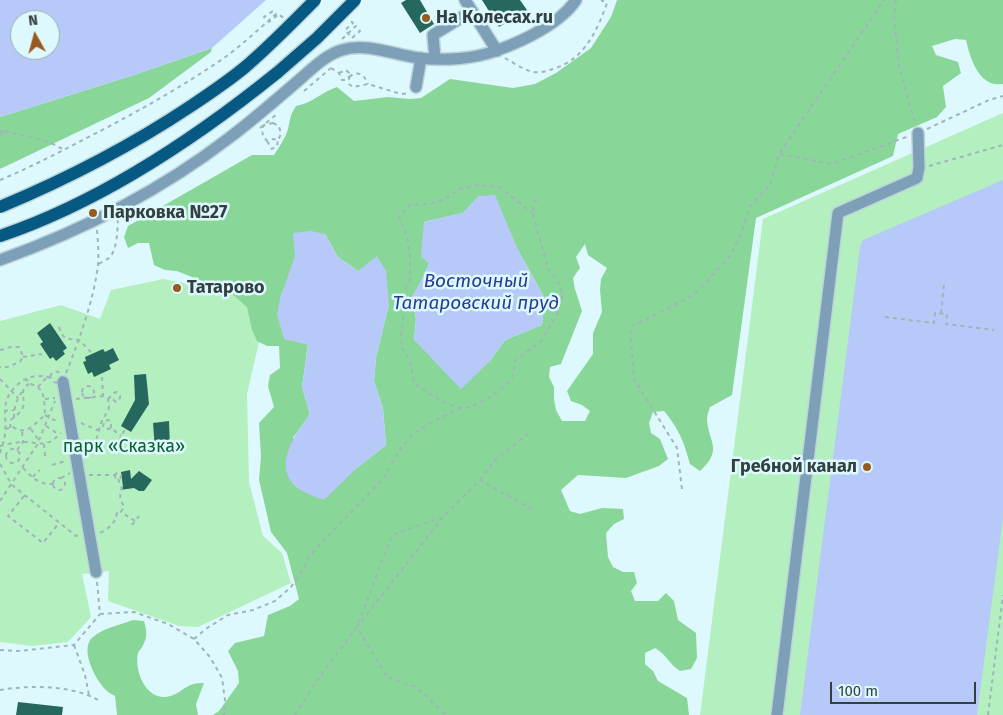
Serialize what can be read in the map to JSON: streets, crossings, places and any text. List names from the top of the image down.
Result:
{
  "water": ["Восточный Татаровский пруд"],
  "parks": ["парк «Сказка»"],
  "places": [
    "На Колесах.ru",
    "Парковка №27",
    "Татарово",
    "Гребной канал"
  ],
  "scale_bar": "100 m",
  "north": "top"
}
